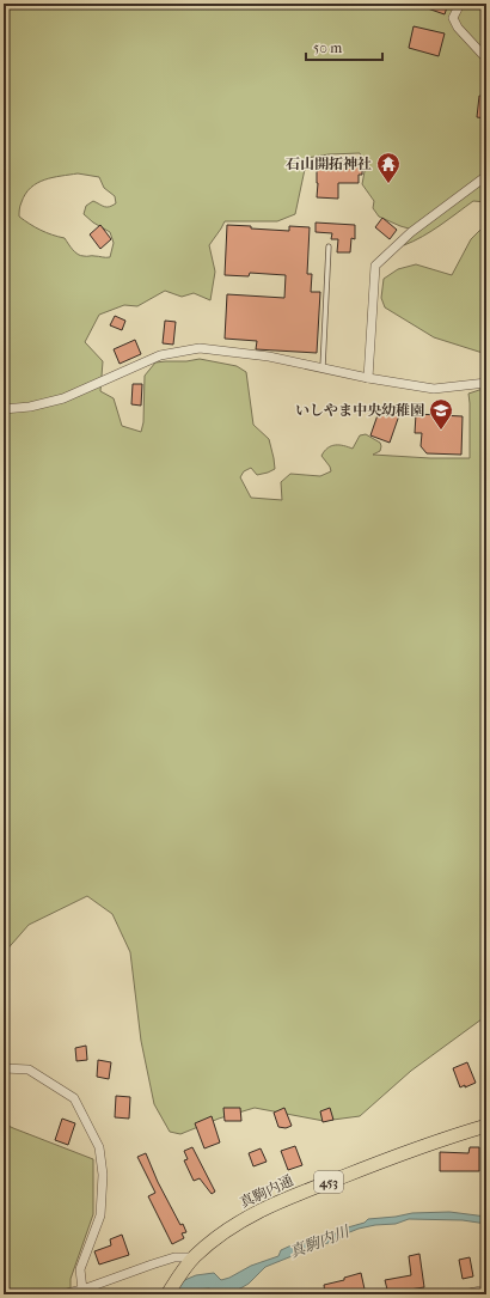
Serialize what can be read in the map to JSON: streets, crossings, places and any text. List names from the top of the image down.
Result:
{
  "streets": {
    "highway": ["453", "真駒内通"]
  },
  "water": ["真駒内川"],
  "places": {
    "temple": ["石山開拓神社"],
    "school or university": ["いしやま中央幼稚園"]
  },
  "scale_bar": "50 m"
}
